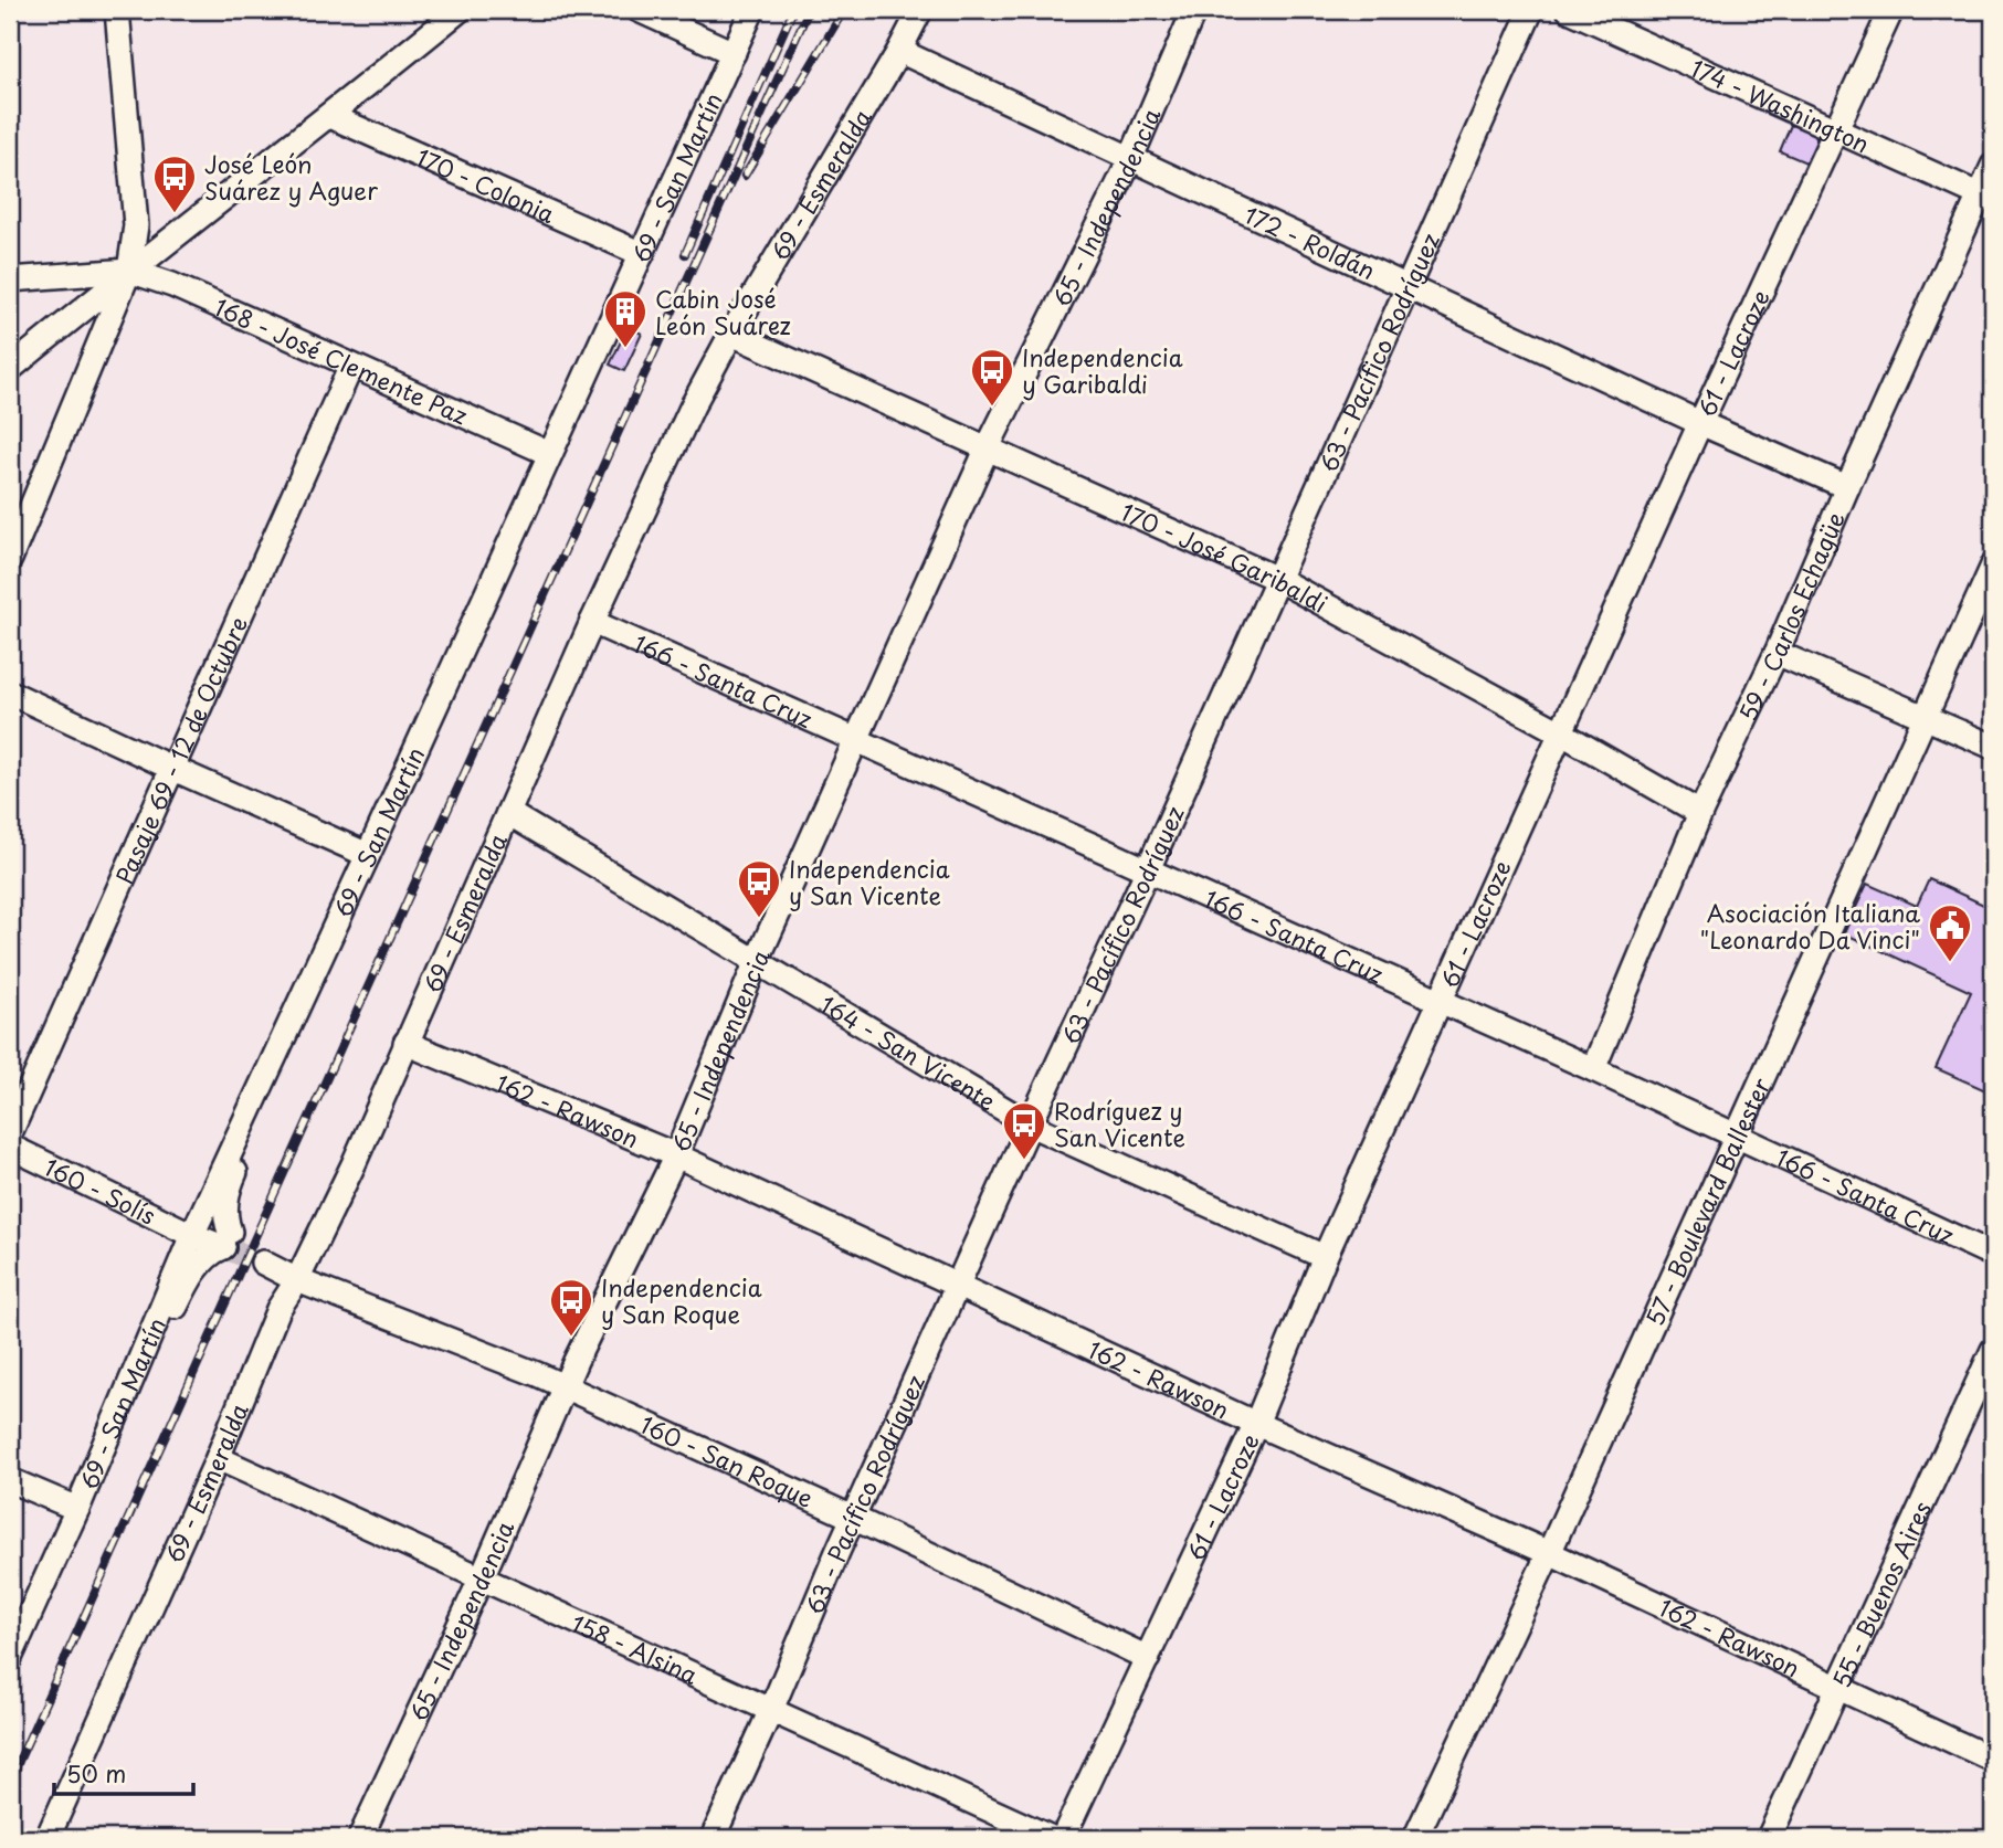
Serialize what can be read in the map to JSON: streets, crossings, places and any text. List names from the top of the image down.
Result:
{
  "streets": {
    "street": [
      "174 - Washington",
      "69 - San Martín",
      "170 - Colonia",
      "69 - Esmeralda",
      "65 - Independencia",
      "172 - Roldán",
      "63 - Pacífico Rodríguez",
      "61 - Lacroze",
      "168 - José Clemente Paz",
      "170 - José Garibaldi",
      "59 - Carlos Echagüe",
      "166 - Santa Cruz",
      "Pasaje 69 - 12 de Octubre",
      "164 - San Vicente",
      "162 - Rawson",
      "160 - Solís",
      "57 - Boulevard Ballester",
      "160 - San Roque",
      "55 - Buenos Aires",
      "158 - Alsina"
    ]
  },
  "crossings": [
    ["174 - Washington", "61 - Lacroze"],
    ["174 - Washington", "59 - Carlos Echagüe"],
    ["69 - San Martín", "170 - Colonia"],
    ["69 - San Martín", "168 - José Clemente Paz"],
    ["69 - San Martín", "160 - Solís"],
    ["69 - Esmeralda", "172 - Roldán"],
    ["69 - Esmeralda", "170 - José Garibaldi"],
    ["69 - Esmeralda", "166 - Santa Cruz"],
    ["69 - Esmeralda", "164 - San Vicente"],
    ["69 - Esmeralda", "162 - Rawson"],
    ["69 - Esmeralda", "160 - San Roque"],
    ["69 - Esmeralda", "158 - Alsina"],
    ["65 - Independencia", "172 - Roldán"],
    ["65 - Independencia", "170 - José Garibaldi"],
    ["65 - Independencia", "166 - Santa Cruz"],
    ["65 - Independencia", "164 - San Vicente"],
    ["65 - Independencia", "162 - Rawson"],
    ["65 - Independencia", "160 - San Roque"],
    ["65 - Independencia", "158 - Alsina"],
    ["172 - Roldán", "63 - Pacífico Rodríguez"],
    ["172 - Roldán", "61 - Lacroze"],
    ["172 - Roldán", "59 - Carlos Echagüe"],
    ["63 - Pacífico Rodríguez", "170 - José Garibaldi"],
    ["63 - Pacífico Rodríguez", "166 - Santa Cruz"],
    ["63 - Pacífico Rodríguez", "164 - San Vicente"],
    ["63 - Pacífico Rodríguez", "162 - Rawson"],
    ["63 - Pacífico Rodríguez", "160 - San Roque"],
    ["63 - Pacífico Rodríguez", "158 - Alsina"],
    ["61 - Lacroze", "170 - José Garibaldi"],
    ["61 - Lacroze", "166 - Santa Cruz"],
    ["61 - Lacroze", "164 - San Vicente"],
    ["61 - Lacroze", "162 - Rawson"],
    ["61 - Lacroze", "160 - San Roque"],
    ["168 - José Clemente Paz", "Pasaje 69 - 12 de Octubre"],
    ["170 - José Garibaldi", "59 - Carlos Echagüe"],
    ["59 - Carlos Echagüe", "166 - Santa Cruz"],
    ["166 - Santa Cruz", "57 - Boulevard Ballester"],
    ["162 - Rawson", "57 - Boulevard Ballester"],
    ["162 - Rawson", "55 - Buenos Aires"]
  ],
  "places": {
    "bus stop": [
      "José León Suárez y Aguer",
      "Independencia y Garibaldi",
      "Independencia y San Vicente",
      "Rodríguez y San Vicente",
      "Independencia y San Roque"
    ],
    "building": ["Cabin José León Suárez"],
    "public building": ["Asociación Italiana \"Leonardo Da Vinci\""]
  },
  "scale_bar": "50 m"
}
